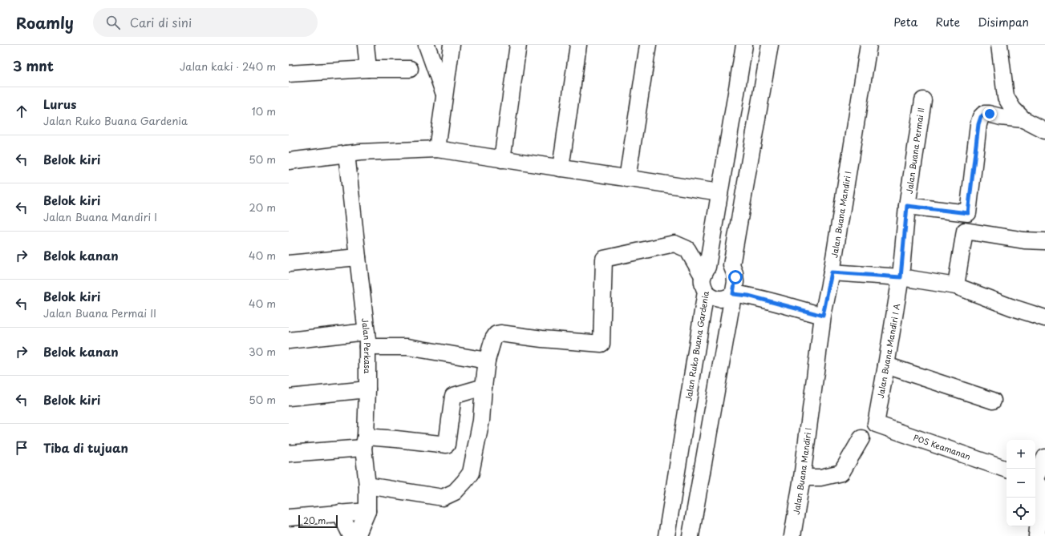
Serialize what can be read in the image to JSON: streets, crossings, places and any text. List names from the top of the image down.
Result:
{
  "streets": {
    "street": [
      "Jalan Buana Permai II",
      "Jalan Buana Mandiri I",
      "Jalan Perkasa",
      "Jalan Ruko Buana Gardenia",
      "Jalan Buana Mandiri I A",
      "POS Keamanan"
    ]
  },
  "crossings": [
    ["Jalan Buana Permai II", "Jalan Buana Mandiri I A"],
    ["Jalan Buana Mandiri I A", "POS Keamanan"]
  ],
  "scale_bar": "20 m",
  "page": {
    "header": "Roamly",
    "search": "Cari di sini",
    "nav": ["Peta", "Rute", "Disimpan"],
    "heading": ["3 mnt", "Jalan kaki · 240 m"],
    "list": [
      ["Lurus", "Jalan Ruko Buana Gardenia", "10 m"],
      ["Belok kiri", "50 m"],
      ["Belok kiri", "Jalan Buana Mandiri I", "20 m"],
      ["Belok kanan", "40 m"],
      ["Belok kiri", "Jalan Buana Permai II", "40 m"],
      ["Belok kanan", "30 m"],
      ["Belok kiri", "50 m"],
      "Tiba di tujuan"
    ],
    "map_buttons": ["+", "−"],
    "scale": "20 m"
  }
}
